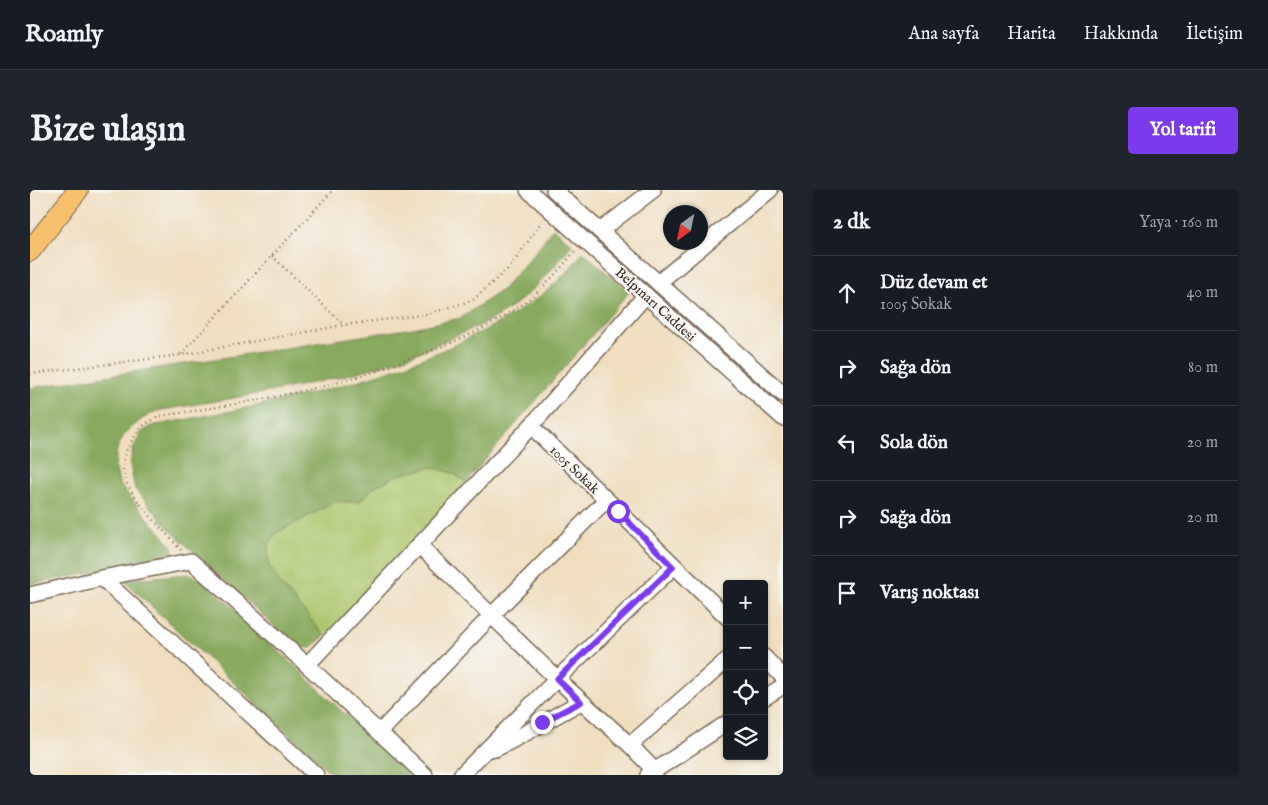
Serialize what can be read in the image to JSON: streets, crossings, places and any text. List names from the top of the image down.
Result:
{
  "streets": {
    "street": ["Belpınarı Caddesi", "1005 Sokak"]
  },
  "north": "bottom left",
  "page": {
    "header": "Roamly",
    "nav": [
      "Ana sayfa",
      "Harita",
      "Hakkında",
      "İletişim"
    ],
    "buttons": "Yol tarifi",
    "title": "Bize ulaşın",
    "heading": ["2 dk", "Yaya · 160 m"],
    "list": [
      ["Düz devam et", "1005 Sokak", "40 m"],
      ["Sağa dön", "80 m"],
      ["Sola dön", "20 m"],
      ["Sağa dön", "20 m"],
      "Varış noktası"
    ],
    "map_buttons": ["+", "−"]
  }
}
